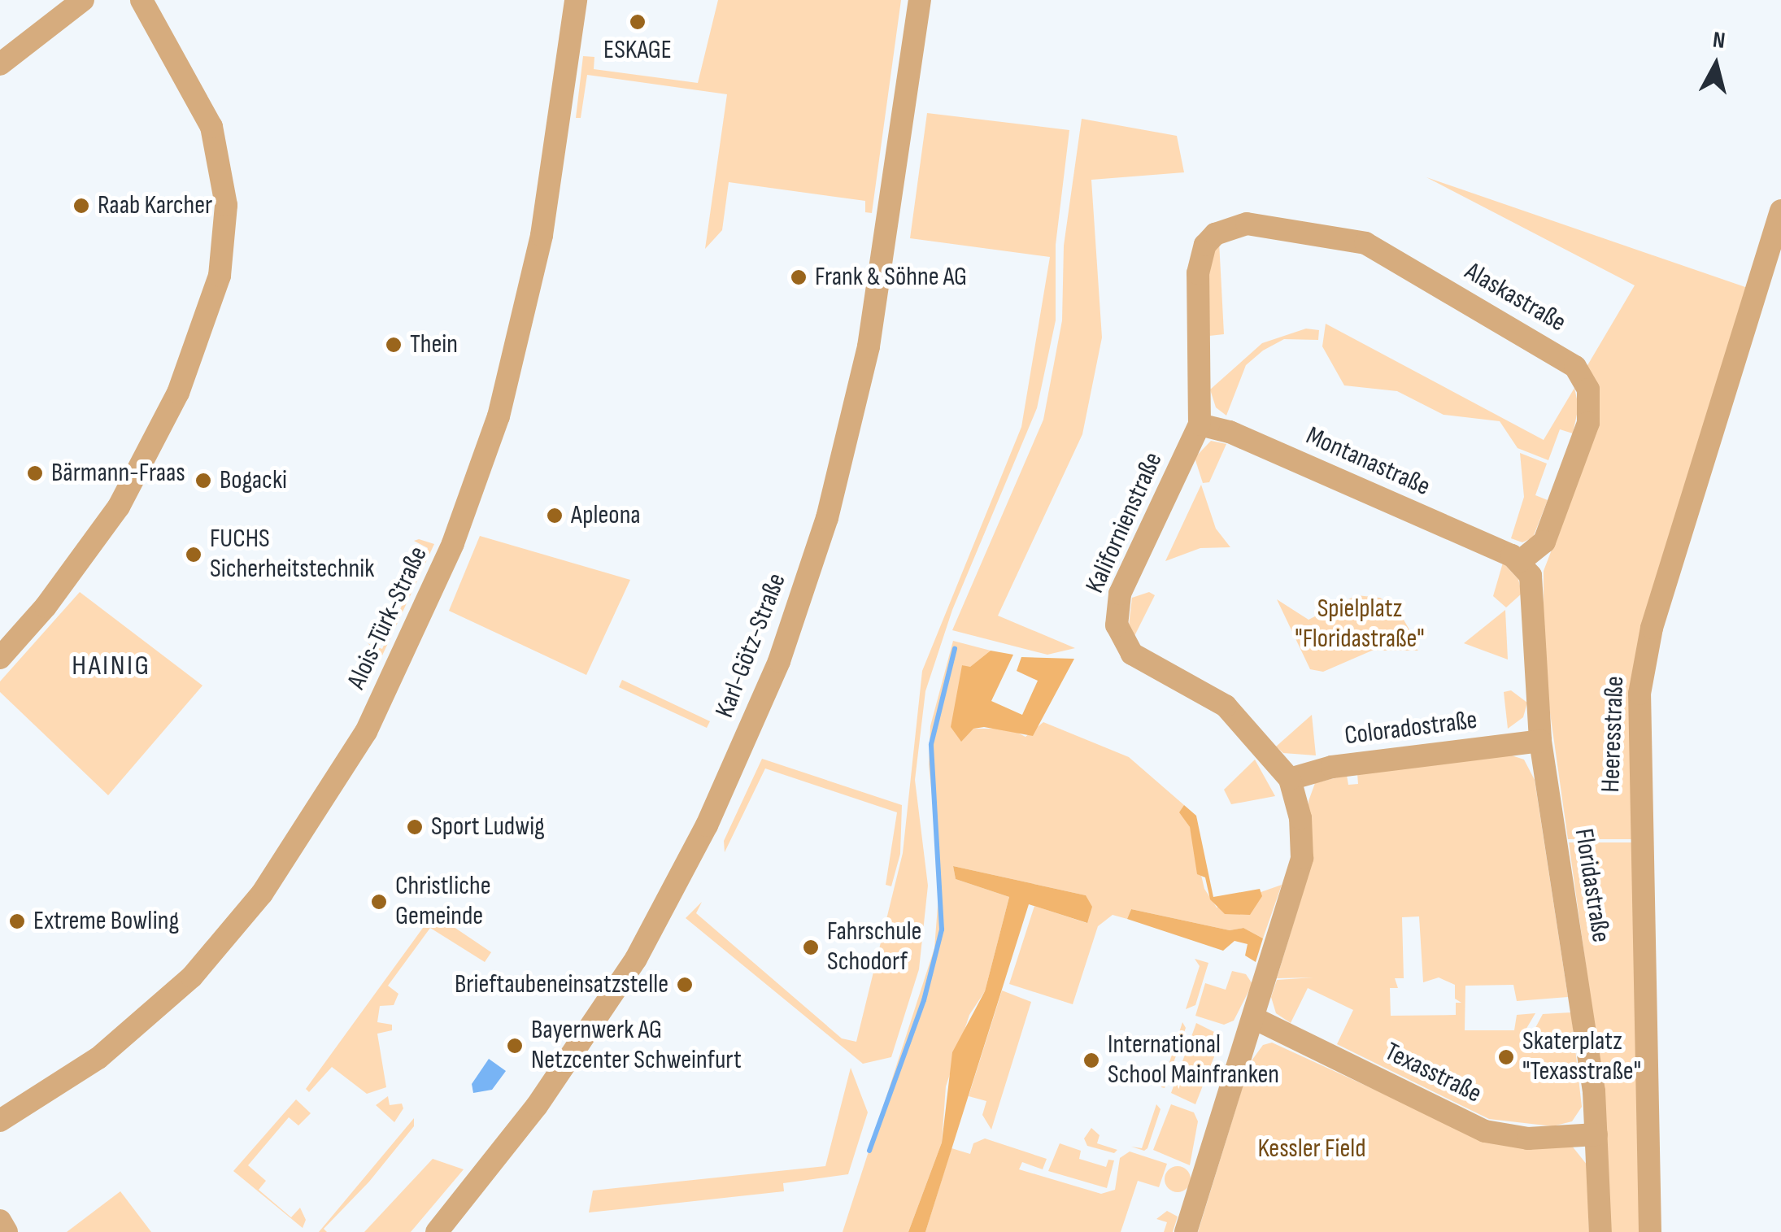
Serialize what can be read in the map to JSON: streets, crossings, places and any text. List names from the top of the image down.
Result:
{
  "streets": {
    "street": [
      "Alaskastraße",
      "Montanastraße",
      "Kalifornienstraße",
      "Alois-Türk-Straße",
      "Karl-Götz-Straße",
      "Coloradostraße",
      "Heeresstraße",
      "Floridastraße",
      "Texasstraße"
    ]
  },
  "crossings": [
    ["Alaskastraße", "Montanastraße"],
    ["Alaskastraße", "Kalifornienstraße"],
    ["Alaskastraße", "Floridastraße"],
    ["Montanastraße", "Kalifornienstraße"],
    ["Montanastraße", "Floridastraße"],
    ["Kalifornienstraße", "Coloradostraße"],
    ["Kalifornienstraße", "Texasstraße"],
    ["Coloradostraße", "Floridastraße"],
    ["Floridastraße", "Texasstraße"]
  ],
  "districts": ["HAINIG"],
  "parks": ["Spielplatz \"Floridastraße\"", "Kessler Field"],
  "places": [
    "ESKAGE",
    "Raab Karcher",
    "Frank & Söhne AG",
    "Thein",
    "Bärmann-Fraas",
    "Bogacki",
    "Apleona",
    "FUCHS Sicherheitstechnik",
    "Sport Ludwig",
    "Christliche Gemeinde",
    "Extreme Bowling",
    "Fahrschule Schodorf",
    "Brieftaubeneinsatzstelle",
    "Bayernwerk AG Netzcenter Schweinfurt",
    "Skaterplatz \"Texasstraße\"",
    "International School Mainfranken"
  ],
  "north": "top"
}
